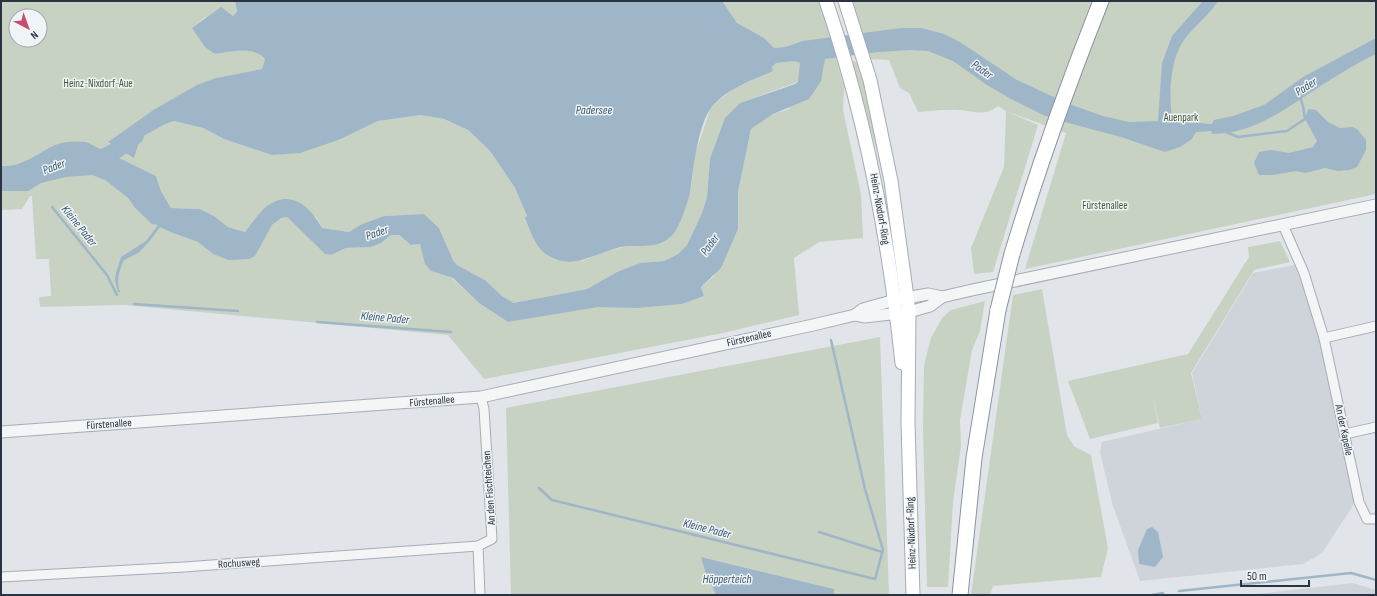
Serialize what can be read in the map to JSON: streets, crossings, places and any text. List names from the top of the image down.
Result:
{
  "streets": {
    "main road": ["Heinz-Nixdorf-Ring"],
    "street": [
      "Fürstenallee",
      "An der Kapelle",
      "An den Fischteichen",
      "Rochusweg"
    ]
  },
  "crossings": [
    ["Heinz-Nixdorf-Ring", "Fürstenallee"],
    ["Fürstenallee", "An der Kapelle"],
    ["Fürstenallee", "An den Fischteichen"],
    ["An den Fischteichen", "Rochusweg"]
  ],
  "water": [
    "Pader",
    "Padersee",
    "Kleine Pader",
    "Höpperteich"
  ],
  "parks": ["Heinz-Nixdorf-Aue", "Auenpark", "Fürstenallee"],
  "scale_bar": "50 m",
  "north": "bottom right"
}
